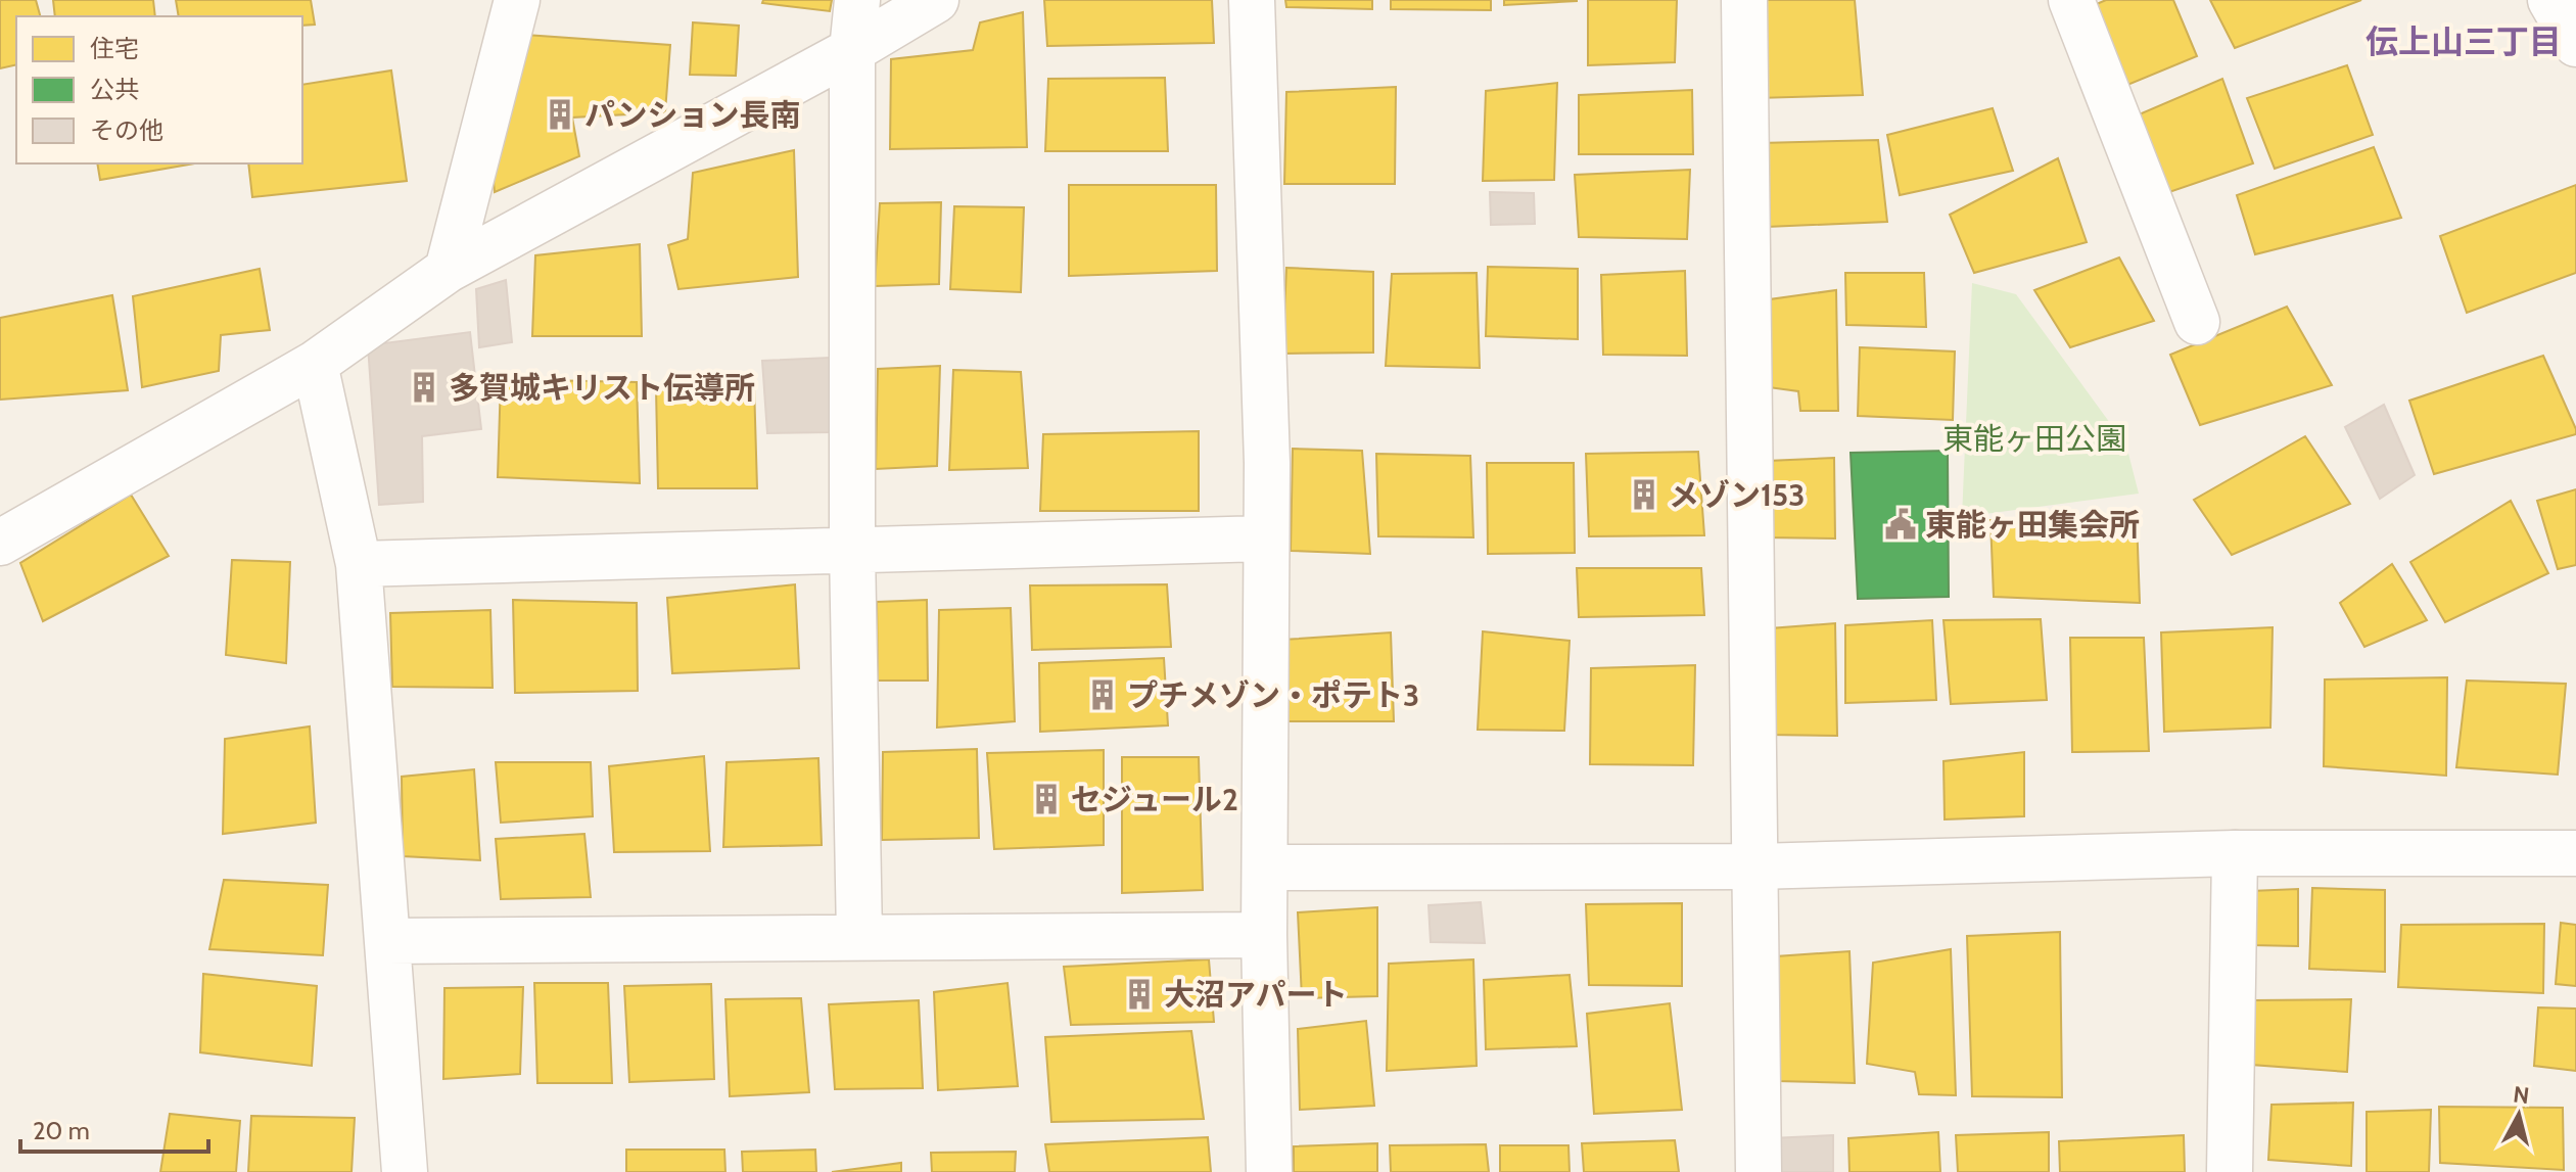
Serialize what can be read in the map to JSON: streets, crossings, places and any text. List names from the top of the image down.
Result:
{
  "districts": ["伝上山三丁目"],
  "parks": ["東能ヶ田公園"],
  "places": {
    "building": [
      "パンション長南",
      "多賀城キリスト伝導所",
      "メゾン153",
      "プチメゾン・ポテト3",
      "セジュール2",
      "大沼アパート"
    ],
    "public building": ["東能ヶ田集会所"]
  },
  "legend": ["住宅", "公共", "その他"],
  "scale_bar": "20 m",
  "north": "top"
}
